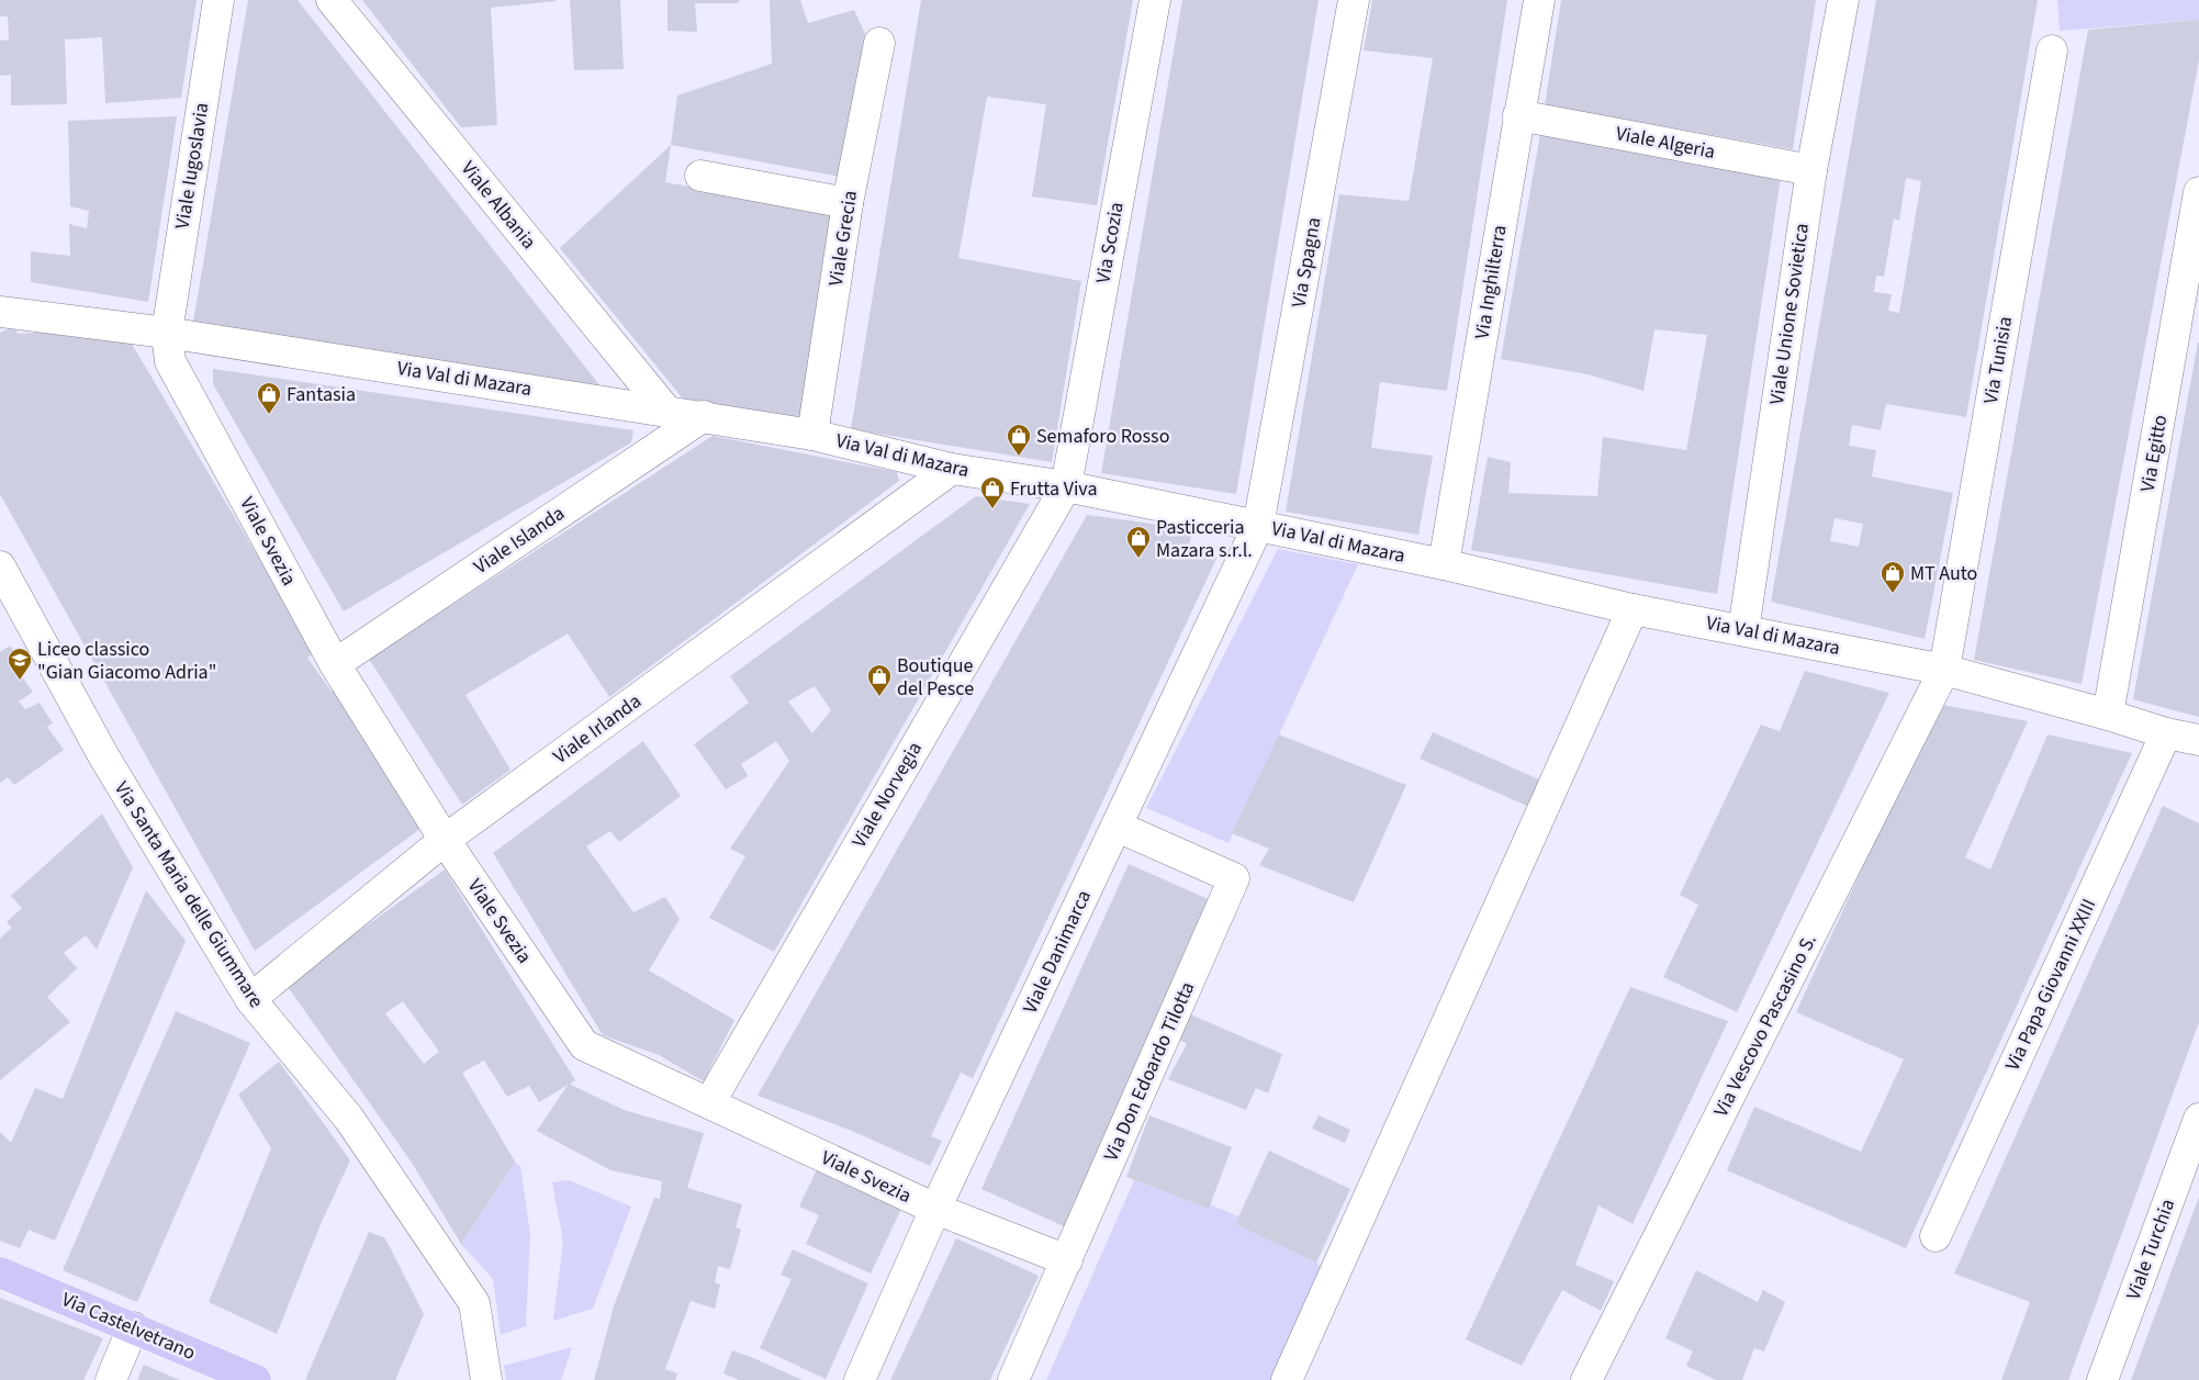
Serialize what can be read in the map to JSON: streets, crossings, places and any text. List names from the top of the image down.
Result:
{
  "streets": {
    "main road": ["Via Castelvetrano"],
    "street": [
      "Viale Algeria",
      "Viale Iugoslavia",
      "Viale Albania",
      "Viale Grecia",
      "Via Scozia",
      "Via Spagna",
      "Via Inghilterra",
      "Viale Unione Sovietica",
      "Via Tunisia",
      "Via Val di Mazara",
      "Via Egitto",
      "Viale Islanda",
      "Viale Svezia",
      "Viale Irlanda",
      "Viale Norvegia",
      "Via Santa Maria delle Giummare",
      "Viale Danimarca",
      "Via Papa Giovanni XXIII",
      "Via Vescovo Pascasino S.",
      "Via Don Edoardo Tilotta",
      "Viale Turchia"
    ]
  },
  "crossings": [
    ["Viale Algeria", "Via Inghilterra"],
    ["Viale Algeria", "Viale Unione Sovietica"],
    ["Viale Iugoslavia", "Via Val di Mazara"],
    ["Viale Iugoslavia", "Viale Svezia"],
    ["Viale Albania", "Via Val di Mazara"],
    ["Viale Grecia", "Via Val di Mazara"],
    ["Via Scozia", "Via Val di Mazara"],
    ["Via Scozia", "Viale Norvegia"],
    ["Via Spagna", "Via Val di Mazara"],
    ["Via Spagna", "Viale Danimarca"],
    ["Via Inghilterra", "Via Val di Mazara"],
    ["Viale Unione Sovietica", "Via Val di Mazara"],
    ["Via Tunisia", "Via Val di Mazara"],
    ["Via Tunisia", "Via Vescovo Pascasino S."],
    ["Via Val di Mazara", "Via Egitto"],
    ["Via Val di Mazara", "Viale Islanda"],
    ["Via Val di Mazara", "Viale Svezia"],
    ["Via Val di Mazara", "Viale Irlanda"],
    ["Via Val di Mazara", "Viale Norvegia"],
    ["Via Val di Mazara", "Viale Danimarca"],
    ["Via Val di Mazara", "Via Papa Giovanni XXIII"],
    ["Via Val di Mazara", "Via Vescovo Pascasino S."],
    ["Viale Islanda", "Viale Svezia"],
    ["Viale Svezia", "Viale Irlanda"],
    ["Viale Svezia", "Viale Norvegia"],
    ["Viale Svezia", "Viale Danimarca"],
    ["Viale Svezia", "Via Don Edoardo Tilotta"],
    ["Viale Irlanda", "Via Santa Maria delle Giummare"],
    ["Viale Danimarca", "Via Don Edoardo Tilotta"]
  ],
  "places": {
    "shop": [
      "Fantasia",
      "Semaforo Rosso",
      "Frutta Viva",
      "Pasticceria Mazara s.r.l.",
      "MT Auto",
      "Boutique del Pesce"
    ],
    "school or university": ["Liceo classico \"Gian Giacomo Adria\""]
  }
}
